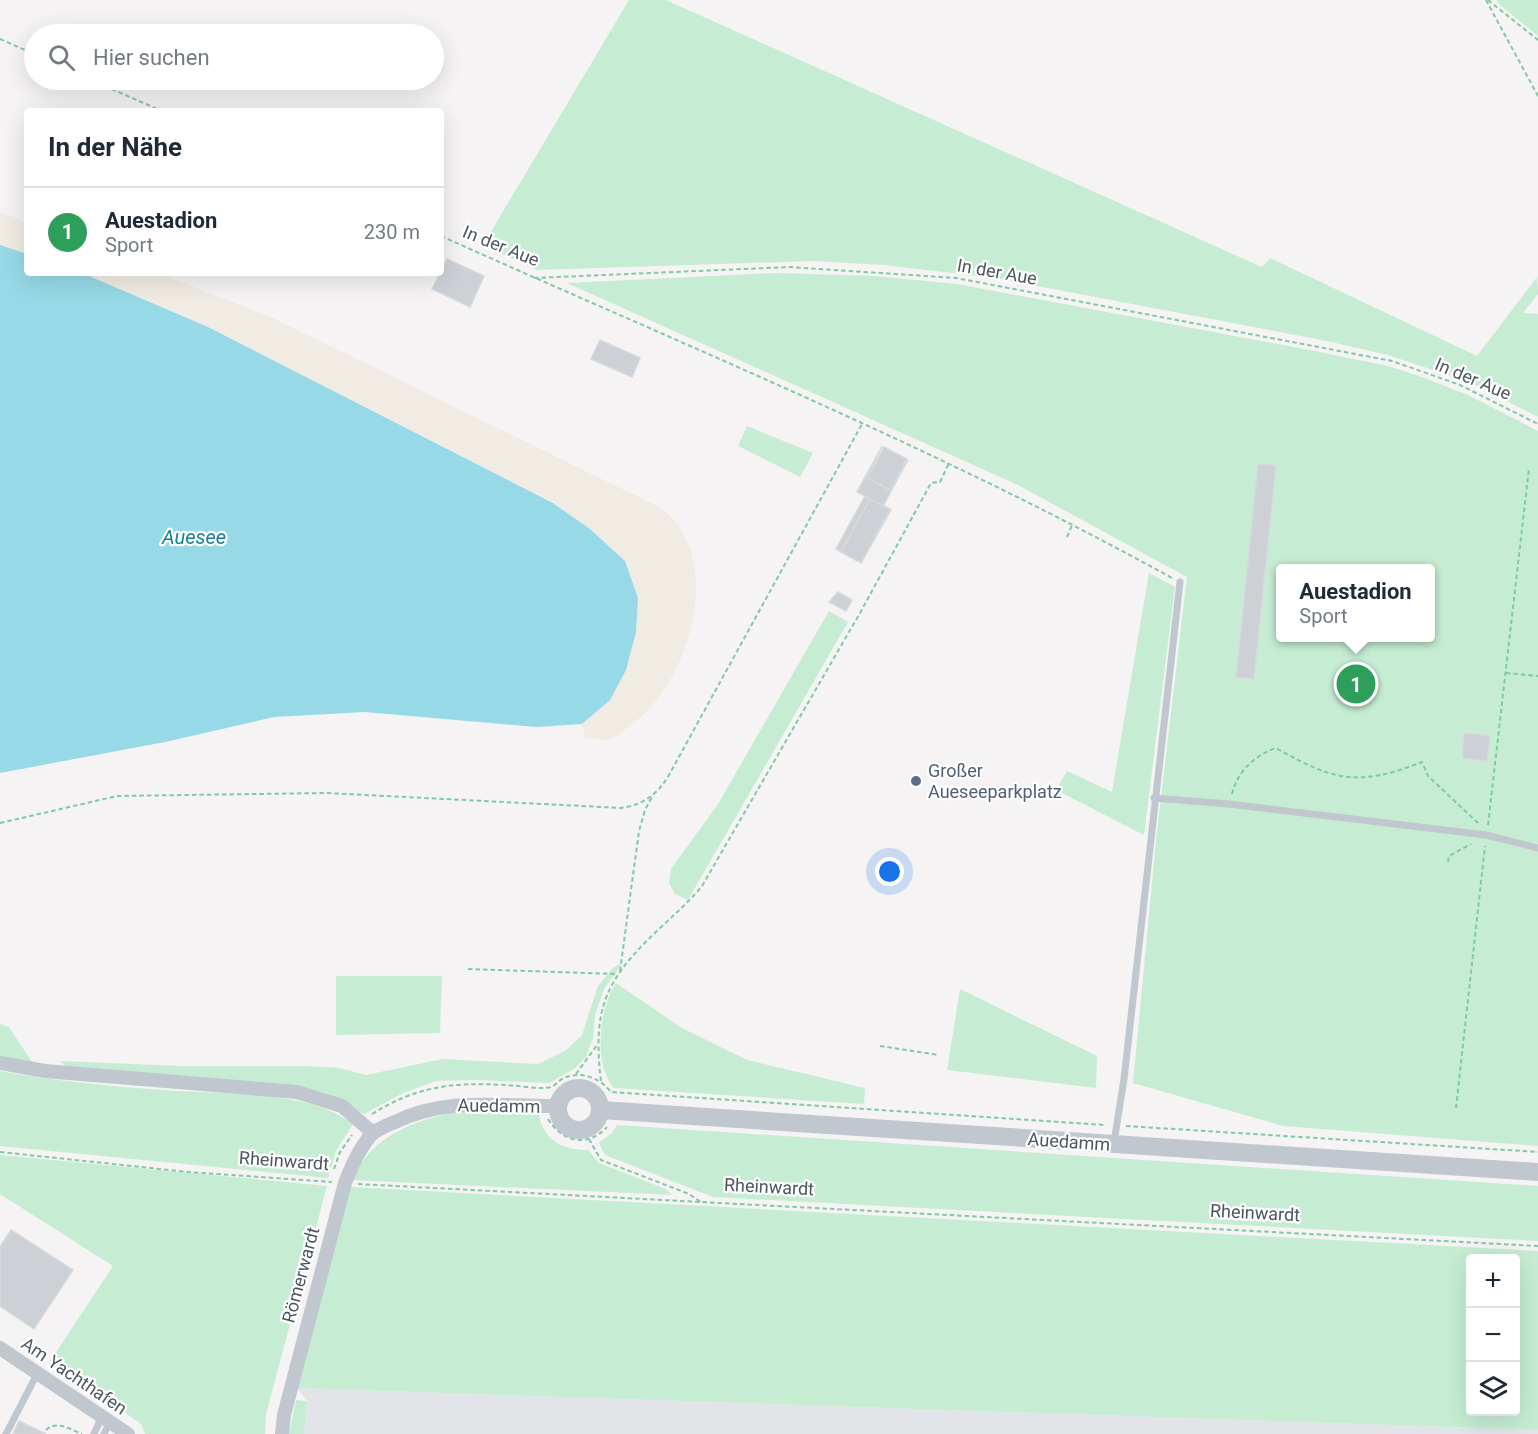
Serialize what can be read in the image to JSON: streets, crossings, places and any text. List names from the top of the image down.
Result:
{
  "streets": {
    "street": ["Auedamm", "Römerwardt", "Am Yachthafen"],
    "path": ["In der Aue", "Rheinwardt"]
  },
  "crossings": [
    ["Auedamm", "Römerwardt"],
    ["Rheinwardt", "Römerwardt"]
  ],
  "water": ["Auesee"],
  "places": ["Großer Aueseeparkplatz"],
  "page": {
    "search": "Hier suchen",
    "heading": "In der Nähe",
    "list": [
      {
        "mark": "1",
        "name": "Auestadion",
        "note": "Sport",
        "value": "230 m"
      }
    ],
    "popup": ["Auestadion", "Sport"],
    "pins": "1",
    "map_buttons": ["+", "−"]
  }
}
